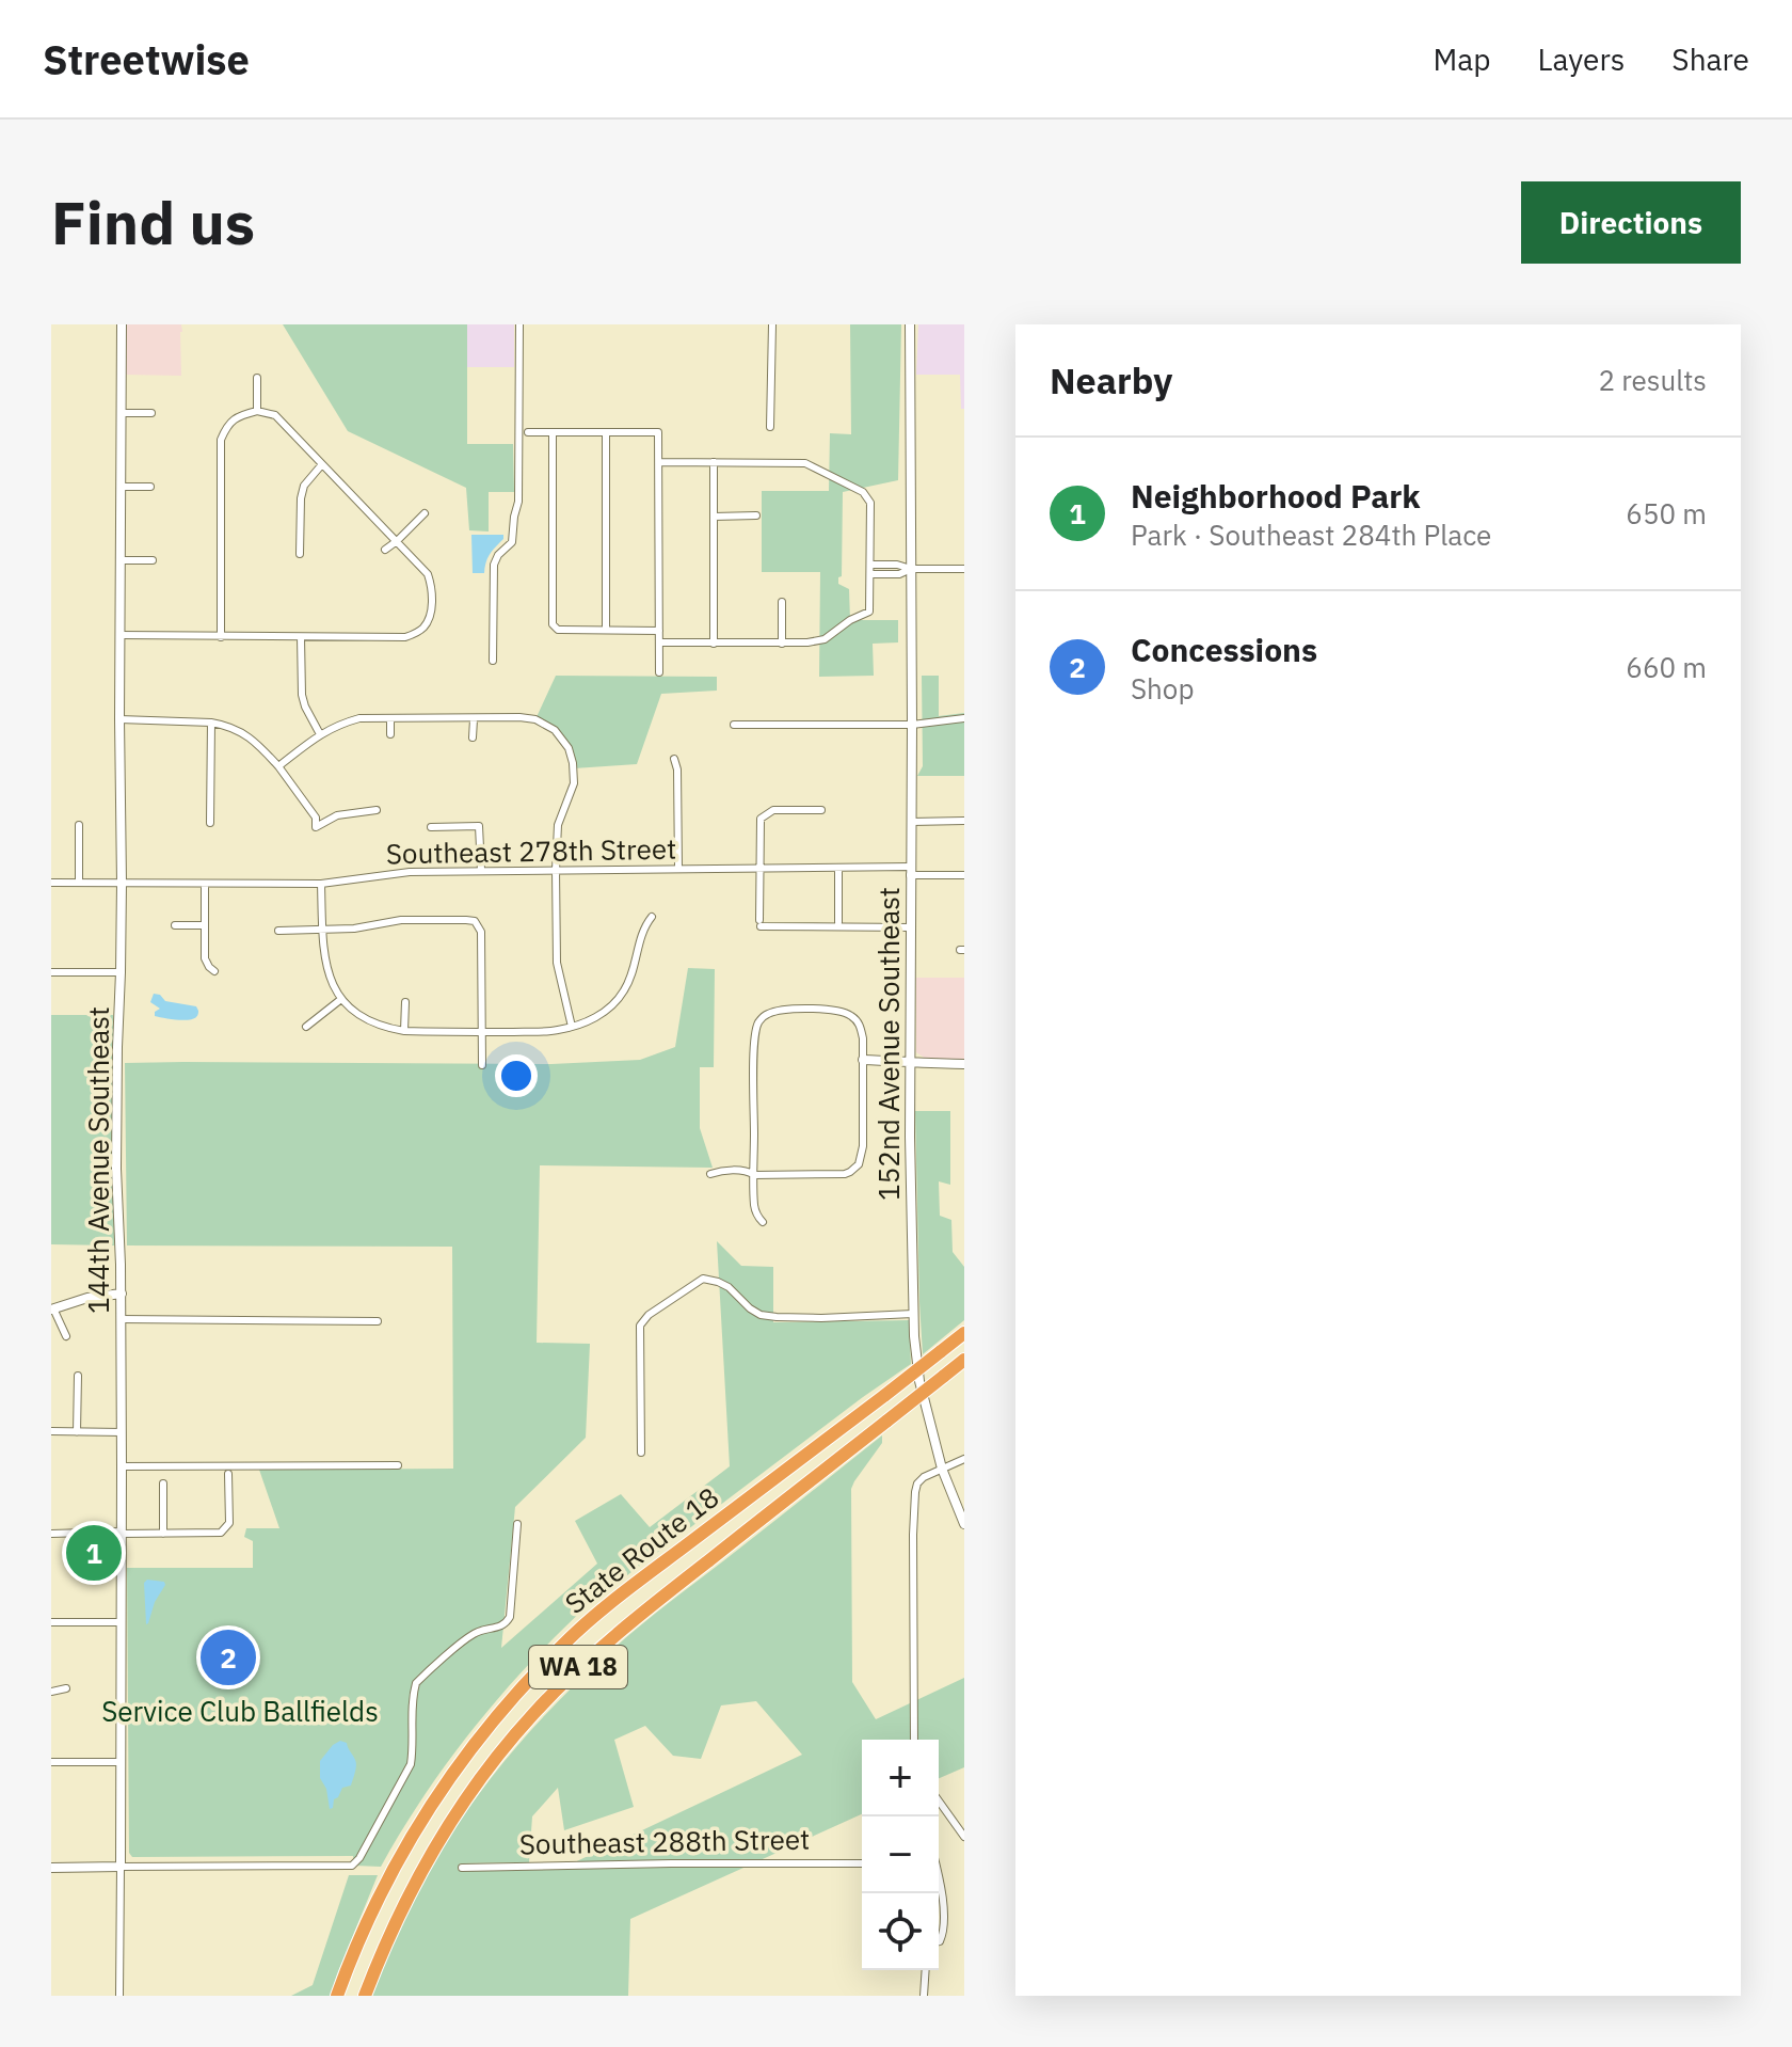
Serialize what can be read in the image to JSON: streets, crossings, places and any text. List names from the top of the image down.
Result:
{
  "streets": {
    "highway": ["State Route 18", "WA 18"],
    "street": [
      "Southeast 278th Street",
      "152nd Avenue Southeast",
      "144th Avenue Southeast",
      "Southeast 288th Street"
    ]
  },
  "crossings": [
    ["Southeast 278th Street", "152nd Avenue Southeast"],
    ["Southeast 278th Street", "144th Avenue Southeast"]
  ],
  "parks": ["Service Club Ballfields"],
  "page": {
    "header": "Streetwise",
    "nav": ["Map", "Layers", "Share"],
    "buttons": "Directions",
    "title": "Find us",
    "heading": ["Nearby", "2 results"],
    "list": [
      {
        "mark": "1",
        "name": "Neighborhood Park",
        "note": "Park · Southeast 284th Place",
        "value": "650 m"
      },
      {
        "mark": "2",
        "name": "Concessions",
        "note": "Shop",
        "value": "660 m"
      }
    ],
    "pins": ["1", "2"],
    "map_buttons": ["+", "−"]
  }
}
